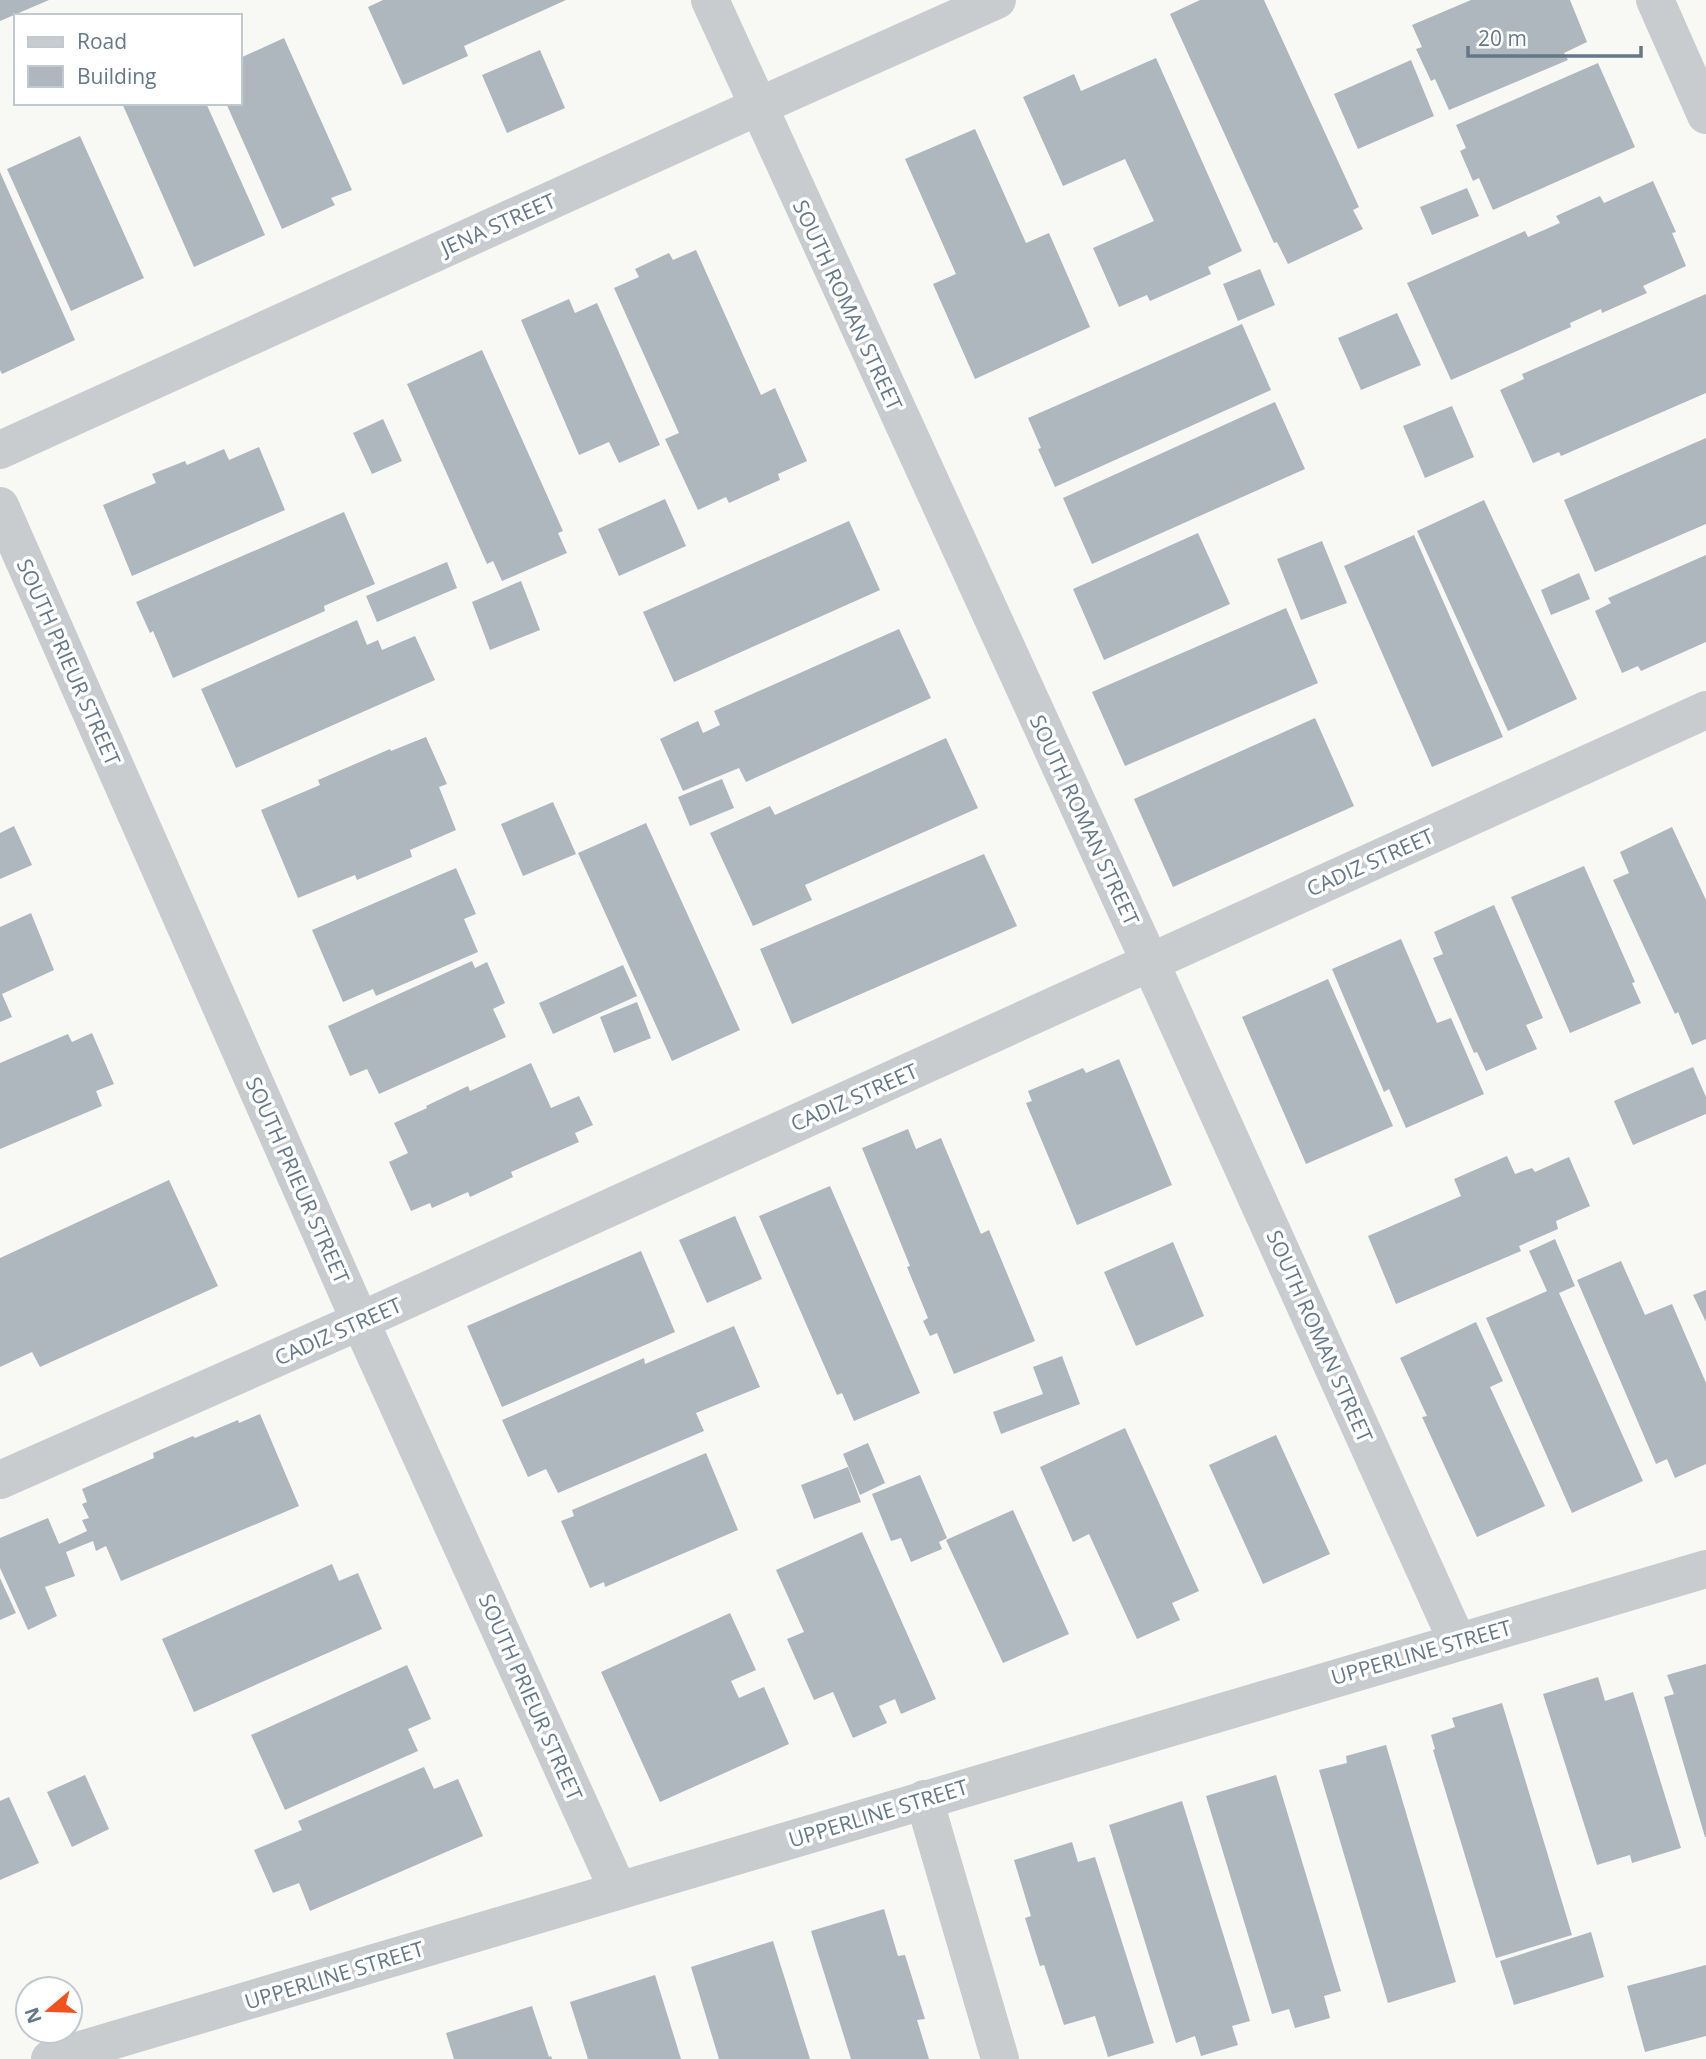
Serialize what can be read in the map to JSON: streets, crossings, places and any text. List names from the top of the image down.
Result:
{
  "streets": {
    "street": [
      "JENA STREET",
      "SOUTH ROMAN STREET",
      "SOUTH PRIEUR STREET",
      "CADIZ STREET",
      "UPPERLINE STREET"
    ]
  },
  "crossings": [
    ["JENA STREET", "SOUTH ROMAN STREET"],
    ["SOUTH ROMAN STREET", "CADIZ STREET"],
    ["SOUTH ROMAN STREET", "UPPERLINE STREET"],
    ["SOUTH PRIEUR STREET", "CADIZ STREET"],
    ["SOUTH PRIEUR STREET", "UPPERLINE STREET"]
  ],
  "legend": ["Road", "Building"],
  "scale_bar": "20 m",
  "north": "left"
}
